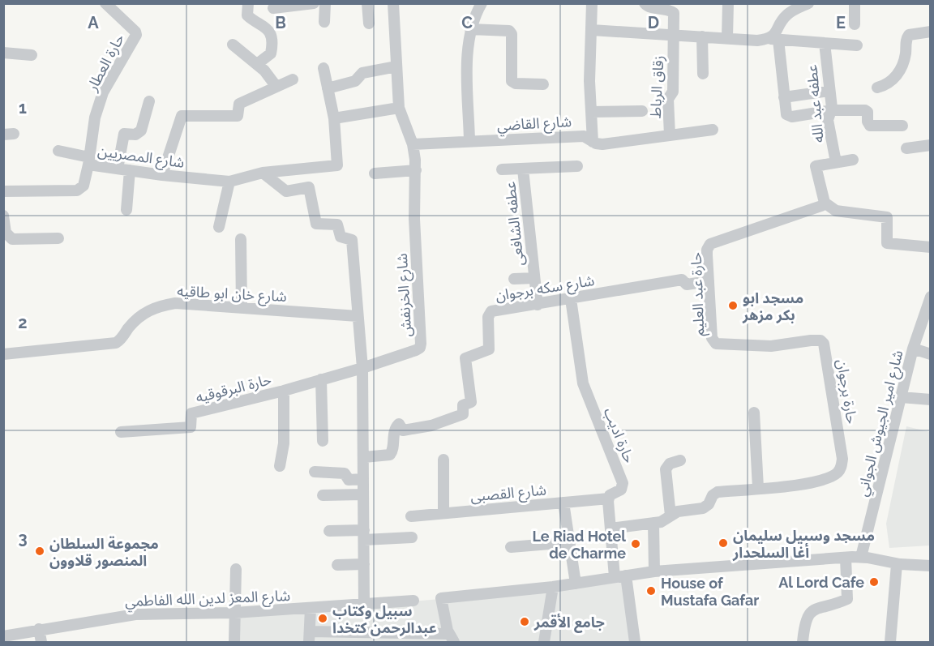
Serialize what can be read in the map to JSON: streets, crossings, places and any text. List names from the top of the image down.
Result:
{
  "streets": {
    "street": [
      "حارة العطار",
      "زقاق الرباط",
      "عطفه عبد الله",
      "شارع القاضي",
      "شارع المصريين",
      "عطفه الشافعى",
      "شارع سكه برجوان",
      "شارع خان ابو طاقيه",
      "حارة عبد العليم",
      "شارع الخرنفش",
      "حارة البرقوقيه",
      "حارة برجوان",
      "شارع امير الجيوش الجواني",
      "حارة اديب",
      "شارع القصبى",
      "شارع المعز لدين الله الفاطمي"
    ]
  },
  "crossings": [
    ["حارة العطار", "شارع المصريين"],
    ["زقاق الرباط", "عطفه عبد الله"],
    ["زقاق الرباط", "شارع القاضي"],
    ["شارع القاضي", "شارع الخرنفش"],
    ["عطفه الشافعى", "شارع سكه برجوان"],
    ["شارع سكه برجوان", "حارة عبد العليم"],
    ["شارع سكه برجوان", "حارة اديب"],
    ["حارة عبد العليم", "حارة برجوان"],
    ["شارع الخرنفش", "حارة البرقوقيه"],
    ["حارة اديب", "شارع القصبى"]
  ],
  "places": [
    "مسجد ابو بكر مزهر",
    "مسجد وسبيل سليمان أغا السلحدار",
    "Le Riad Hotel de Charme",
    "مجموعة السلطان المنصور قلاوون",
    "Al Lord Cafe",
    "House of Mustafa Gafar",
    "سبيل وكتاب عبدالرحمن كتخدا",
    "جامع الأقمر"
  ],
  "grid": {
    "columns": [
      "A",
      "B",
      "C",
      "D",
      "E"
    ],
    "rows": ["1", "2", "3"]
  }
}
